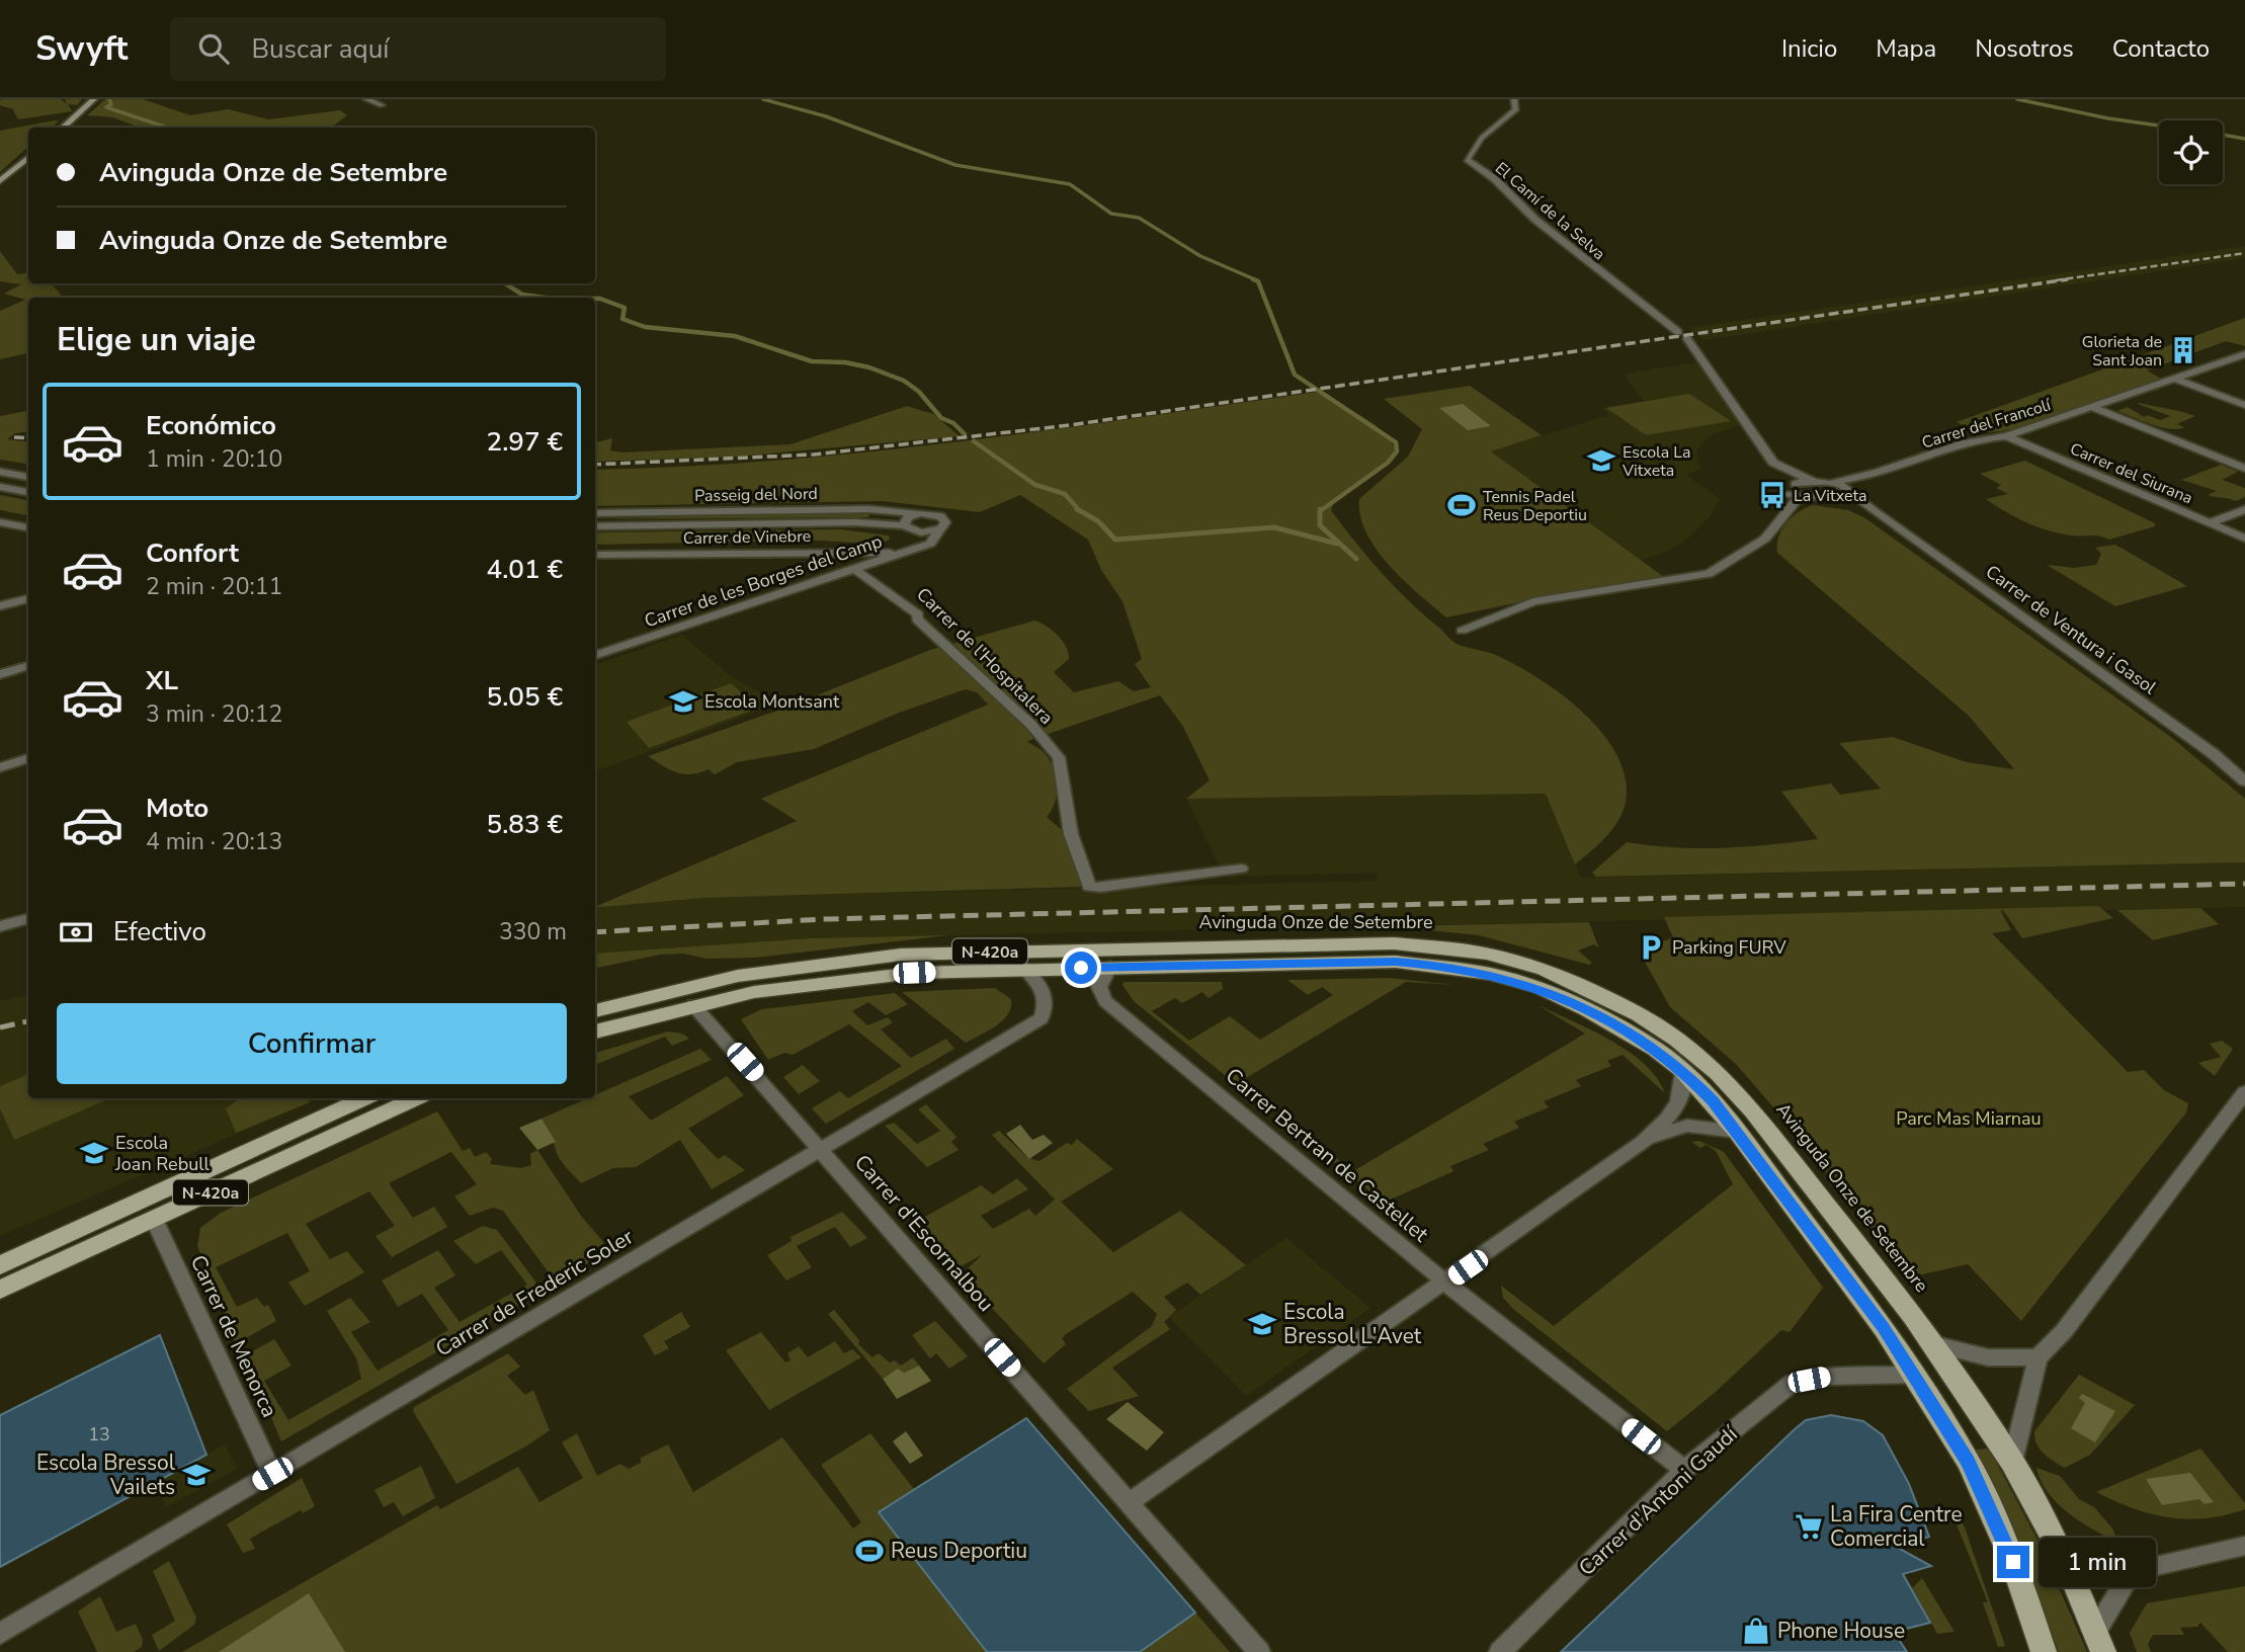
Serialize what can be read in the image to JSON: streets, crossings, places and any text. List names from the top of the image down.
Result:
{
  "streets": {
    "main road": ["Avinguda Onze de Setembre", "N-420a"],
    "street": [
      "El Camí de la Selva",
      "Carrer del Francolí",
      "Carrer del Siurana",
      "Passeig del Nord",
      "Carrer de Vinebre",
      "Carrer de les Borges del Camp",
      "Carrer de Ventura i Gasol",
      "Carrer de l'Hospitalera",
      "Carrer Bertran de Castellet",
      "Carrer d'Escornalbou",
      "Carrer de Frederic Soler",
      "Carrer de Menorca",
      "Carrer d'Antoni Gaudí"
    ]
  },
  "crossings": [
    ["Carrer del Francolí", "Carrer del Siurana"],
    ["Carrer del Francolí", "Carrer de Ventura i Gasol"],
    ["Passeig del Nord", "Carrer de les Borges del Camp"],
    ["Carrer de Vinebre", "Carrer de les Borges del Camp"],
    ["Carrer de les Borges del Camp", "Carrer de l'Hospitalera"],
    ["N-420a", "Carrer Bertran de Castellet"],
    ["N-420a", "Carrer d'Escornalbou"],
    ["N-420a", "Carrer de Frederic Soler"],
    ["N-420a", "Carrer de Menorca"],
    ["N-420a", "Carrer d'Antoni Gaudí"],
    ["Carrer Bertran de Castellet", "Carrer d'Antoni Gaudí"],
    ["Carrer d'Escornalbou", "Carrer de Frederic Soler"],
    ["Carrer de Frederic Soler", "Carrer de Menorca"]
  ],
  "parks": ["Parc Mas Miarnau"],
  "places": {
    "building": ["Glorieta de Sant Joan"],
    "school or university": [
      "Escola La Vitxeta",
      "Escola Montsant",
      "Escola Joan Rebull",
      "Escola Bressol L'Avet",
      "Escola Bressol Vailets"
    ],
    "bus stop": ["La Vitxeta"],
    "sports": ["Tennis Padel Reus Deportiu", "Reus Deportiu"],
    "parking": ["Parking FURV"],
    "supermarket": ["La Fira Centre Comercial"],
    "shop": ["Phone House"]
  },
  "house_numbers": ["13"],
  "page": {
    "header": "Swyft",
    "search": "Buscar aquí",
    "nav": [
      "Inicio",
      "Mapa",
      "Nosotros",
      "Contacto"
    ],
    "banner": ["Avinguda Onze de Setembre", "Avinguda Onze de Setembre"],
    "heading": "Elige un viaje",
    "list": [
      {
        "name": "Económico",
        "note": "1 min · 20:10",
        "value": "2.97 €"
      },
      {
        "name": "Confort",
        "note": "2 min · 20:11",
        "value": "4.01 €"
      },
      {
        "name": "XL",
        "note": "3 min · 20:12",
        "value": "5.05 €"
      },
      {
        "name": "Moto",
        "note": "4 min · 20:13",
        "value": "5.83 €"
      }
    ],
    "pay": ["Efectivo", "330 m"],
    "buttons": "Confirmar",
    "bubble": "1 min"
  }
}
